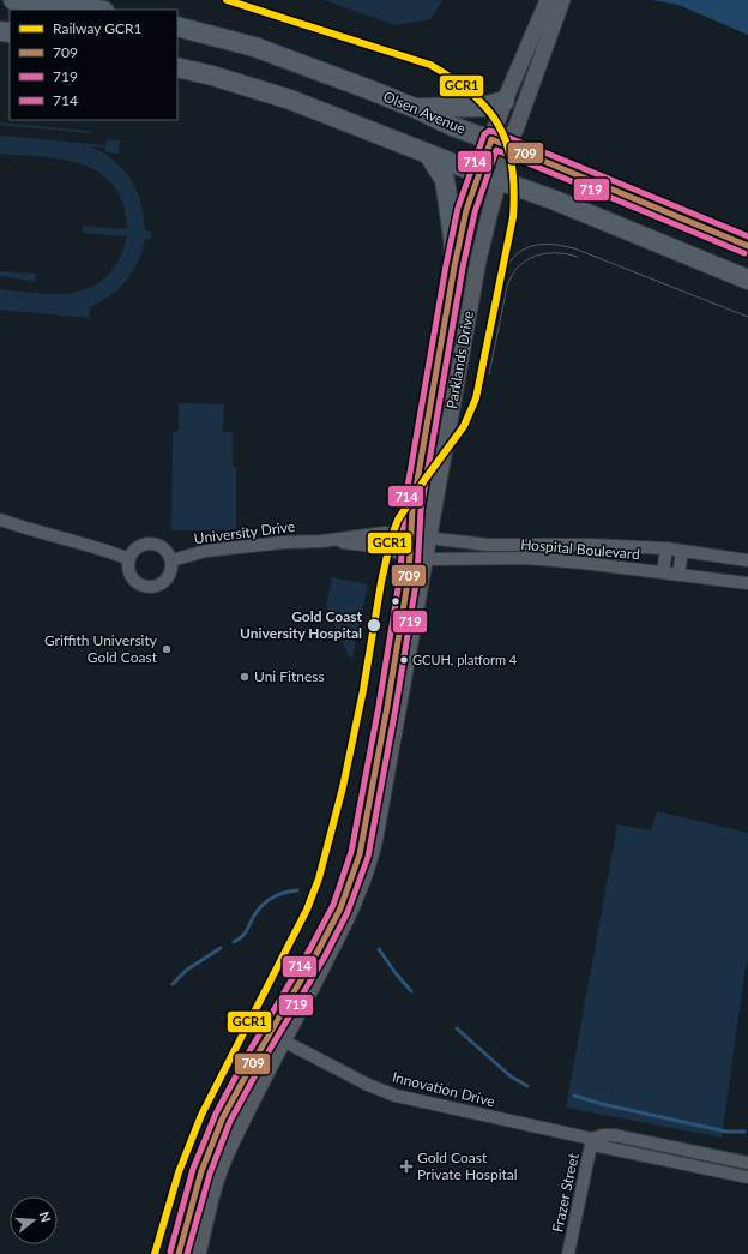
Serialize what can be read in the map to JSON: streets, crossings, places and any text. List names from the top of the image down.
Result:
{
  "streets": {
    "main road": ["Olsen Avenue"],
    "street": [
      "Parklands Drive",
      "University Drive",
      "Hospital Boulevard",
      "Innovation Drive",
      "Frazer Street"
    ]
  },
  "crossings": [
    ["Olsen Avenue", "Parklands Drive"],
    ["Parklands Drive", "University Drive"],
    ["Parklands Drive", "Hospital Boulevard"],
    ["Parklands Drive", "Innovation Drive"],
    ["University Drive", "Hospital Boulevard"],
    ["Innovation Drive", "Frazer Street"]
  ],
  "places": {
    "other": [
      "Gold Coast University Hospital",
      "Griffith University Gold Coast",
      "GCUH, platform 4",
      "Uni Fitness"
    ],
    "health": ["Gold Coast Private Hospital"]
  },
  "lines": [
    "rail line GCR1",
    "transit line 714",
    "transit line 709",
    "transit line 719"
  ],
  "legend": [
    "Railway GCR1",
    "709",
    "719",
    "714"
  ],
  "north": "right"
}
